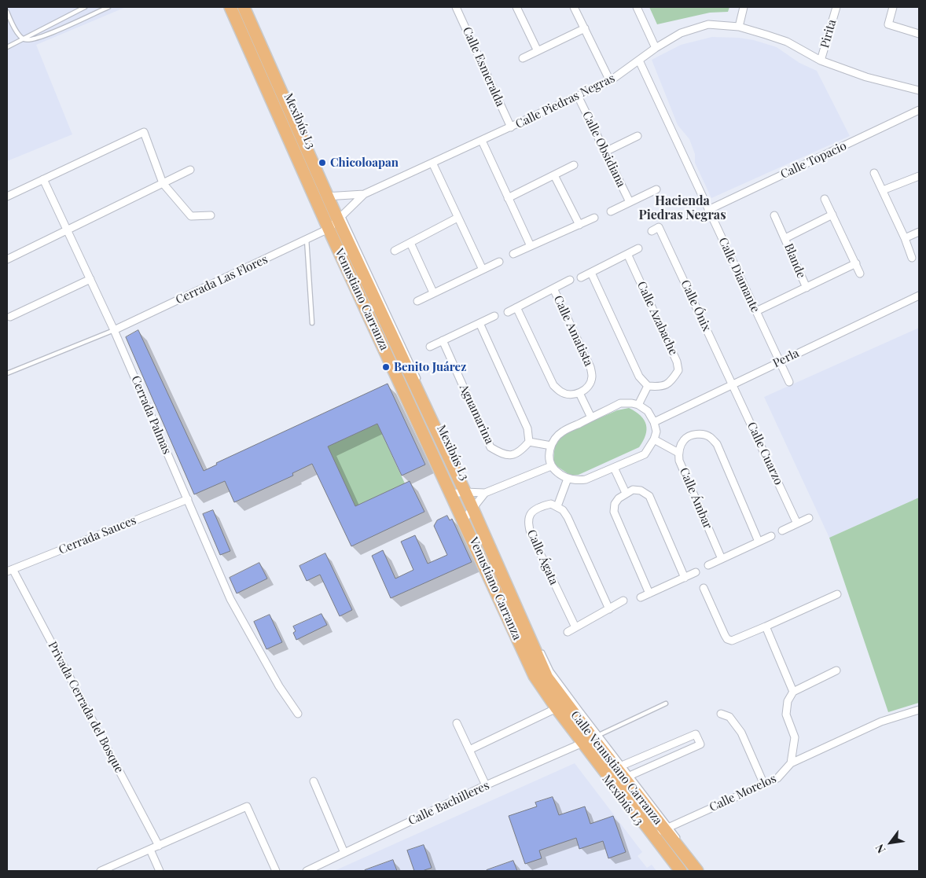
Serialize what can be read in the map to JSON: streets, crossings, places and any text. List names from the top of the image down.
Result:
{
  "streets": {
    "main road": ["Venustiano Carranza", "Calle Venustiano Carranza"],
    "street": [
      "Pirita",
      "Calle Esmeralda",
      "Calle Piedras Negras",
      "Calle Obsidiana",
      "Calle Topacio",
      "Blande",
      "Calle Diamante",
      "Cerrada Las Flores",
      "Calle Ónix",
      "Calle Azabache",
      "Calle Amatista",
      "Perla",
      "Aguamarina",
      "Cerrada Palmas",
      "Calle Cuarzo",
      "Calle Ámbar",
      "Cerrada Sauces",
      "Calle Ágata",
      "Privada Cerrada del Bosque",
      "Calle Morelos",
      "Calle Bachilleres"
    ],
    "lane": ["Mexibús L3"]
  },
  "crossings": [
    ["Pirita", "Calle Piedras Negras"],
    ["Calle Esmeralda", "Calle Piedras Negras"],
    ["Calle Piedras Negras", "Mexibús L3"],
    ["Calle Piedras Negras", "Calle Obsidiana"],
    ["Calle Piedras Negras", "Calle Diamante"],
    ["Calle Piedras Negras", "Cerrada Las Flores"],
    ["Calle Piedras Negras", "Venustiano Carranza"],
    ["Mexibús L3", "Cerrada Las Flores"],
    ["Mexibús L3", "Venustiano Carranza"],
    ["Mexibús L3", "Calle Venustiano Carranza"],
    ["Mexibús L3", "Calle Bachilleres"],
    ["Calle Topacio", "Calle Diamante"],
    ["Blande", "Calle Diamante"],
    ["Calle Diamante", "Perla"],
    ["Cerrada Las Flores", "Venustiano Carranza"],
    ["Cerrada Las Flores", "Cerrada Palmas"],
    ["Venustiano Carranza", "Calle Venustiano Carranza"],
    ["Calle Ónix", "Perla"],
    ["Calle Ónix", "Calle Cuarzo"],
    ["Perla", "Calle Cuarzo"],
    ["Cerrada Palmas", "Cerrada Sauces"],
    ["Cerrada Sauces", "Privada Cerrada del Bosque"],
    ["Calle Venustiano Carranza", "Calle Morelos"],
    ["Calle Venustiano Carranza", "Calle Bachilleres"]
  ],
  "districts": ["Hacienda Piedras Negras"],
  "places": ["Chicoloapan", "Benito Juárez"],
  "north": "bottom left"
}
